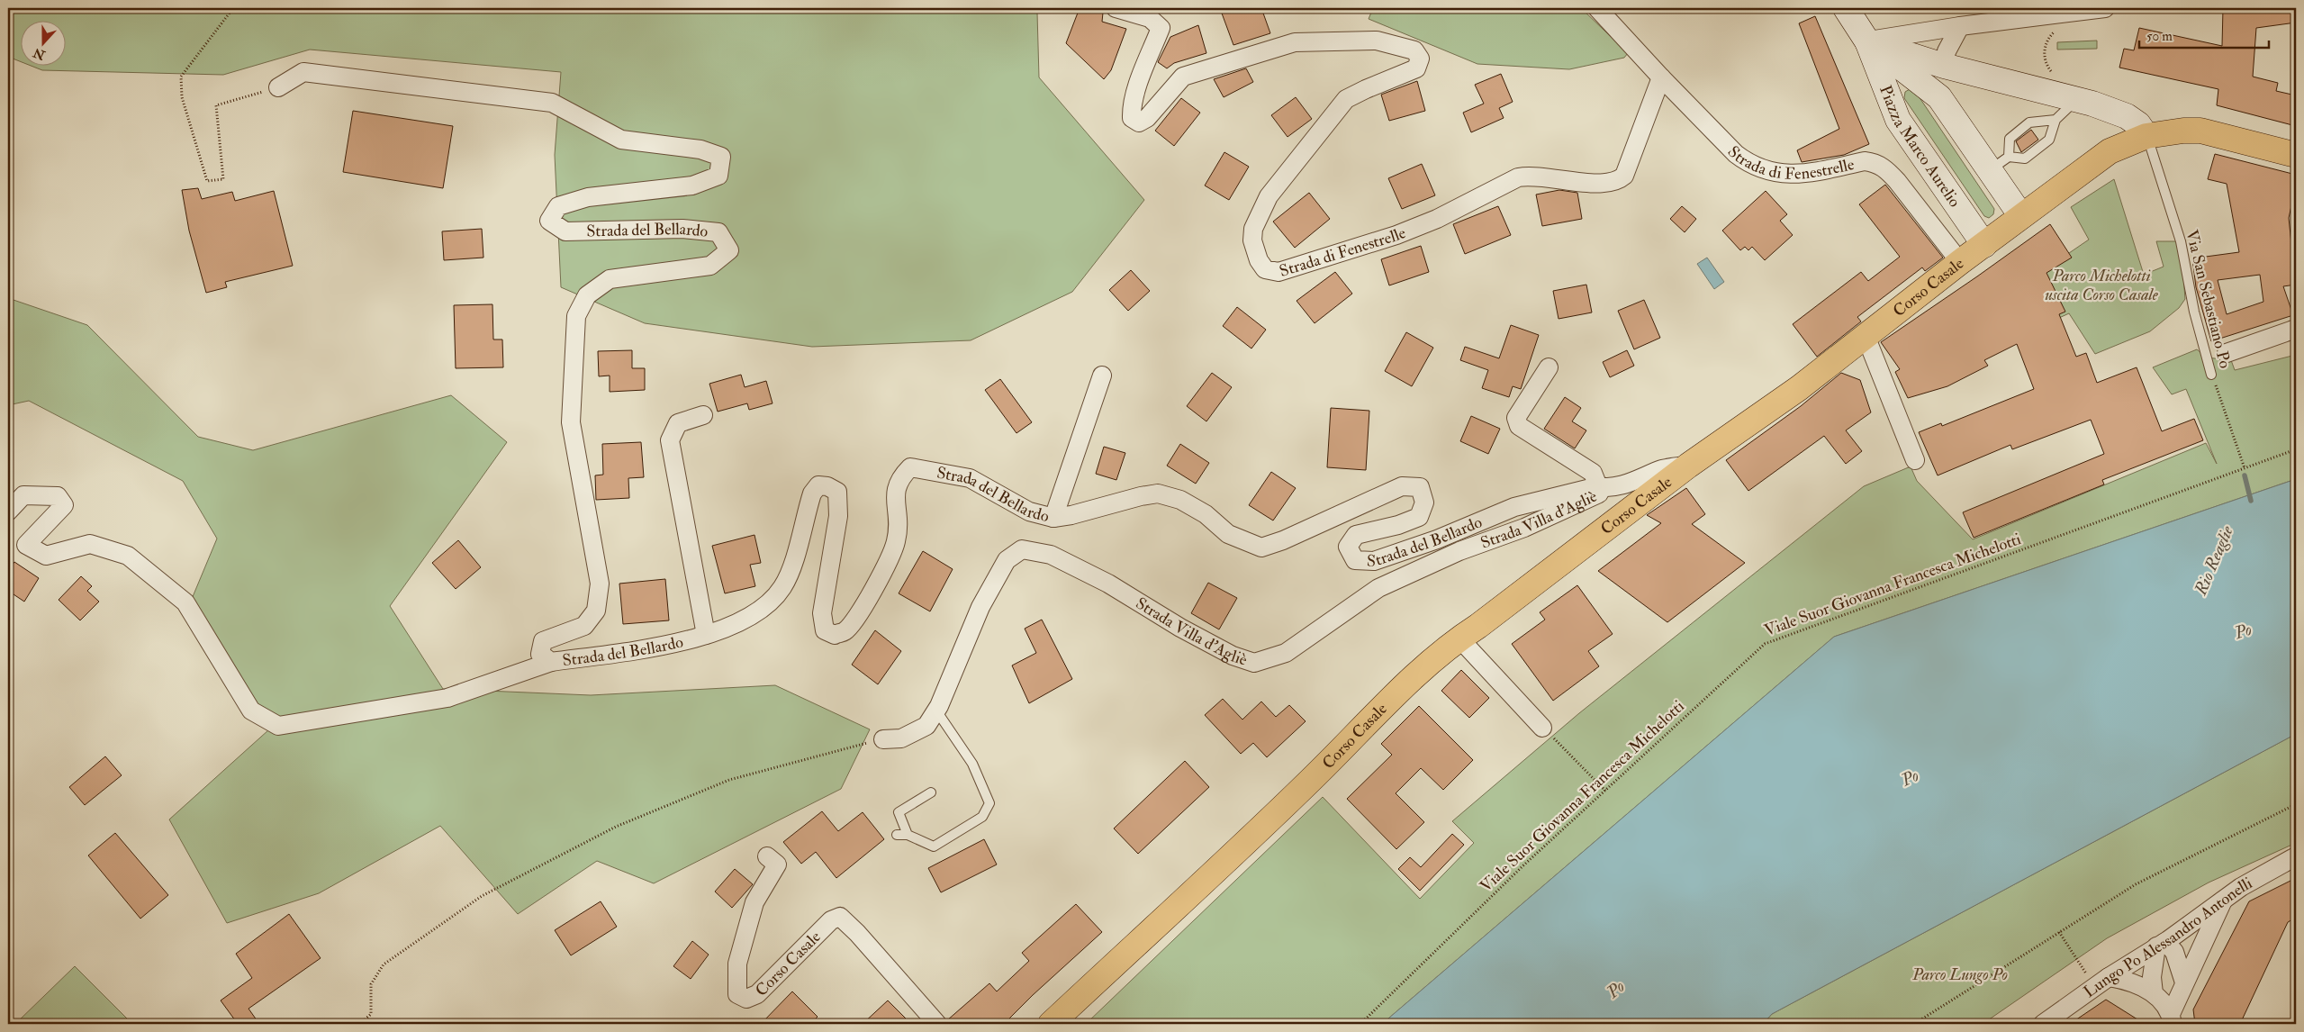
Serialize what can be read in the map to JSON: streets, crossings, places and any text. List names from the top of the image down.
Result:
{
  "streets": {
    "main road": ["Piazza Marco Aurelio", "Corso Casale"],
    "street": [
      "Strada di Fenestrelle",
      "Strada del Bellardo",
      "Strada Villa d'Agliè",
      "Lungo Po Alessandro Antonelli"
    ],
    "lane": ["Via San Sebastiano Po"],
    "path": ["Viale Suor Giovanna Francesca Michelotti"]
  },
  "crossings": [
    ["Piazza Marco Aurelio", "Corso Casale"],
    ["Strada di Fenestrelle", "Corso Casale"],
    ["Strada del Bellardo", "Corso Casale"],
    ["Strada del Bellardo", "Strada Villa d'Agliè"],
    ["Corso Casale", "Via San Sebastiano Po"],
    ["Via San Sebastiano Po", "Viale Suor Giovanna Francesca Michelotti"]
  ],
  "water": ["Rio Reaglie", "Po"],
  "parks": ["Parco Michelotti uscita Corso Casale", "Parco Lungo Po"],
  "scale_bar": "50 m",
  "north": "bottom"
}
